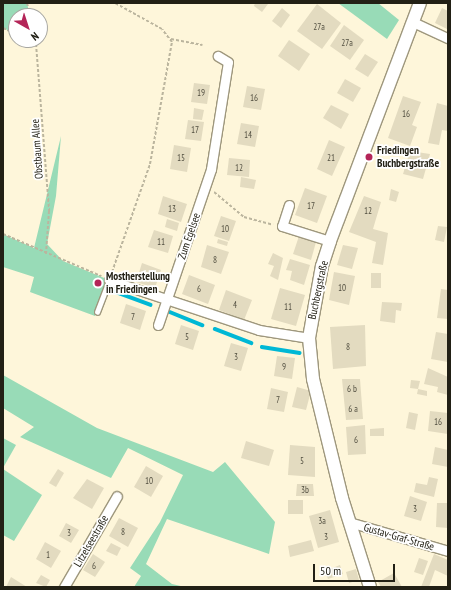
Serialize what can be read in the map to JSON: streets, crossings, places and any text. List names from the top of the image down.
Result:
{
  "streets": {
    "main road": ["Buchbergstraße"],
    "street": ["Zum Egelsee", "Gustav-Graf-Straße", "Litzelseestraße"],
    "path": ["Obstbaum Allee"]
  },
  "crossings": [
    ["Buchbergstraße", "Gustav-Graf-Straße"]
  ],
  "places": ["Friedingen Buchbergstraße", "Mostherstellung in Friedingen"],
  "house_numbers": [
    "27a",
    "27a",
    "19",
    "16",
    "16",
    "17",
    "14",
    "15",
    "21",
    "12",
    "17",
    "13",
    "12",
    "10",
    "11",
    "8",
    "10",
    "6",
    "4",
    "11",
    "7",
    "5",
    "8",
    "3",
    "9",
    "6 b",
    "7",
    "6 a",
    "16",
    "6",
    "5",
    "10",
    "3b",
    "3",
    "3a",
    "8",
    "3",
    "3",
    "1",
    "6"
  ],
  "scale_bar": "50 m",
  "north": "bottom right"
}
